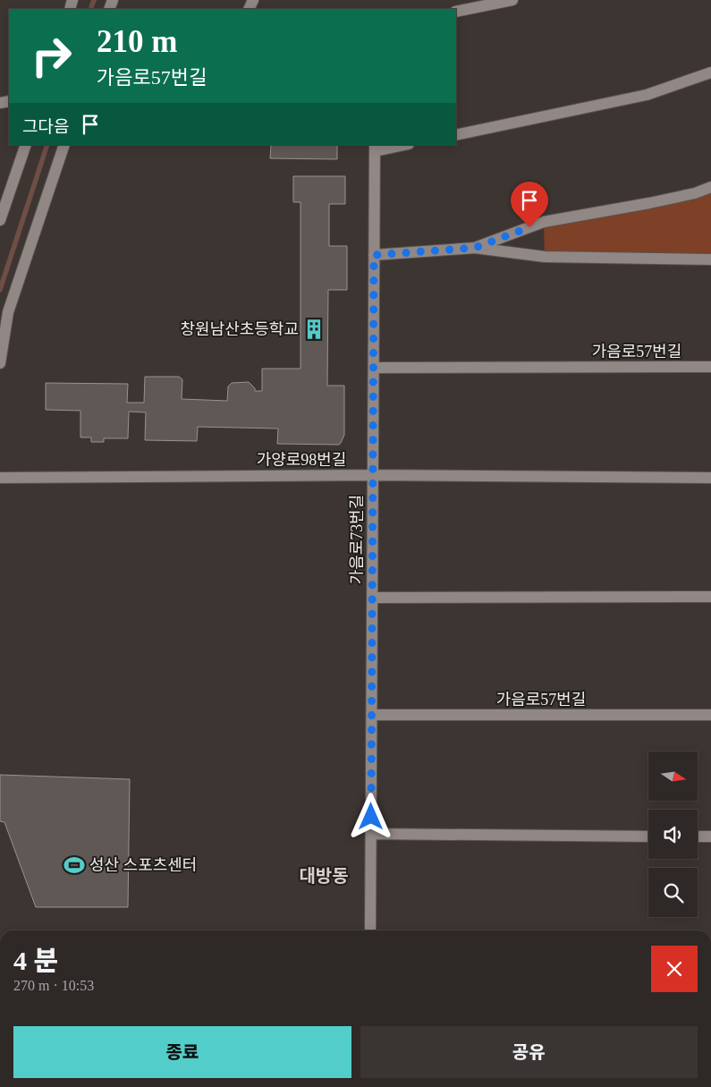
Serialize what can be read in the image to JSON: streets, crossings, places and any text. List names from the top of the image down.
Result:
{
  "streets": {
    "street": ["가음로57번길", "가양로98번길", "가음로73번길"]
  },
  "crossings": [
    ["가음로57번길", "가음로73번길"],
    ["가양로98번길", "가음로73번길"]
  ],
  "districts": ["대방동"],
  "places": {
    "building": ["창원남산초등학교"],
    "sports": ["성산 스포츠센터"]
  },
  "north": "right",
  "page": {
    "turn": ["210 m", "가음로57번길"],
    "then": "그다음",
    "heading": ["4 분", "270 m · 10:53"],
    "buttons": ["종료", "공유"]
  }
}
